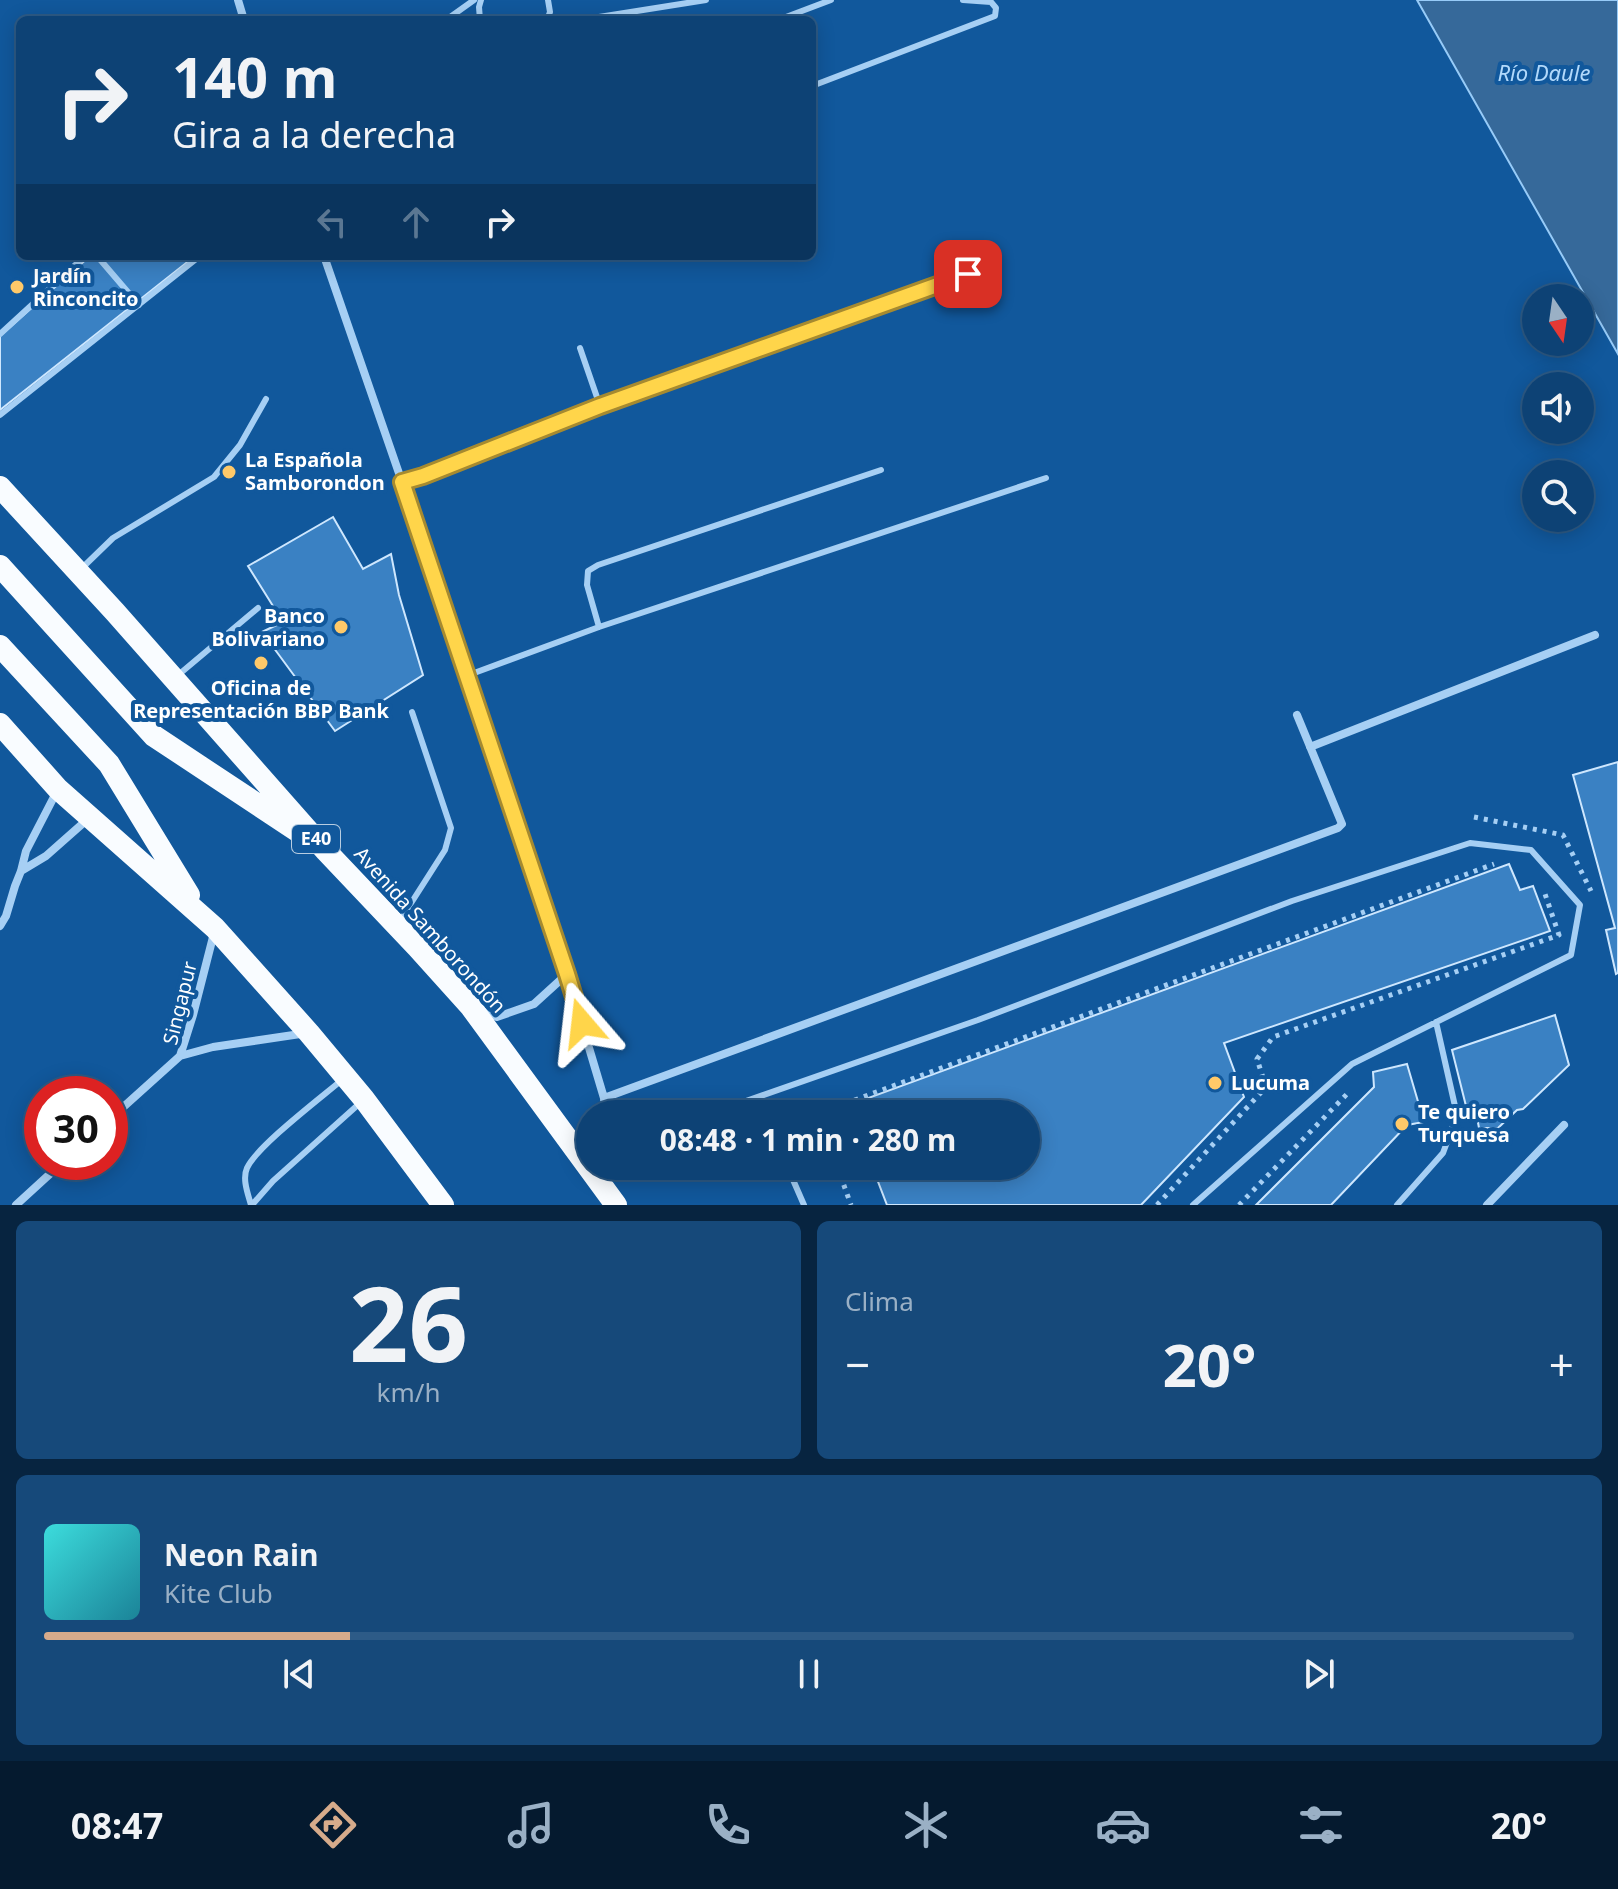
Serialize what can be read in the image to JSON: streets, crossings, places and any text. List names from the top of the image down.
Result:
{
  "streets": {
    "highway": ["E40", "Avenida Samborondón"],
    "street": ["Singapur"]
  },
  "water": ["Río Daule"],
  "places": [
    "Jardín Rinconcito",
    "La Española Samborondon",
    "Banco Bolivariano",
    "Oficina de Representación BBP Bank",
    "Lucuma",
    "Te quiero Turquesa"
  ],
  "north": "bottom",
  "page": {
    "turn": ["140 m", "Gira a la derecha"],
    "limit": "30",
    "trip": "08:48 · 1 min · 280 m",
    "tile": [
      ["26", "km/h"],
      "Clima"
    ],
    "heat": ["−", "20°", "+"],
    "song": ["Neon Rain", "Kite Club"],
    "tabs": ["08:47", "20°"]
  }
}
